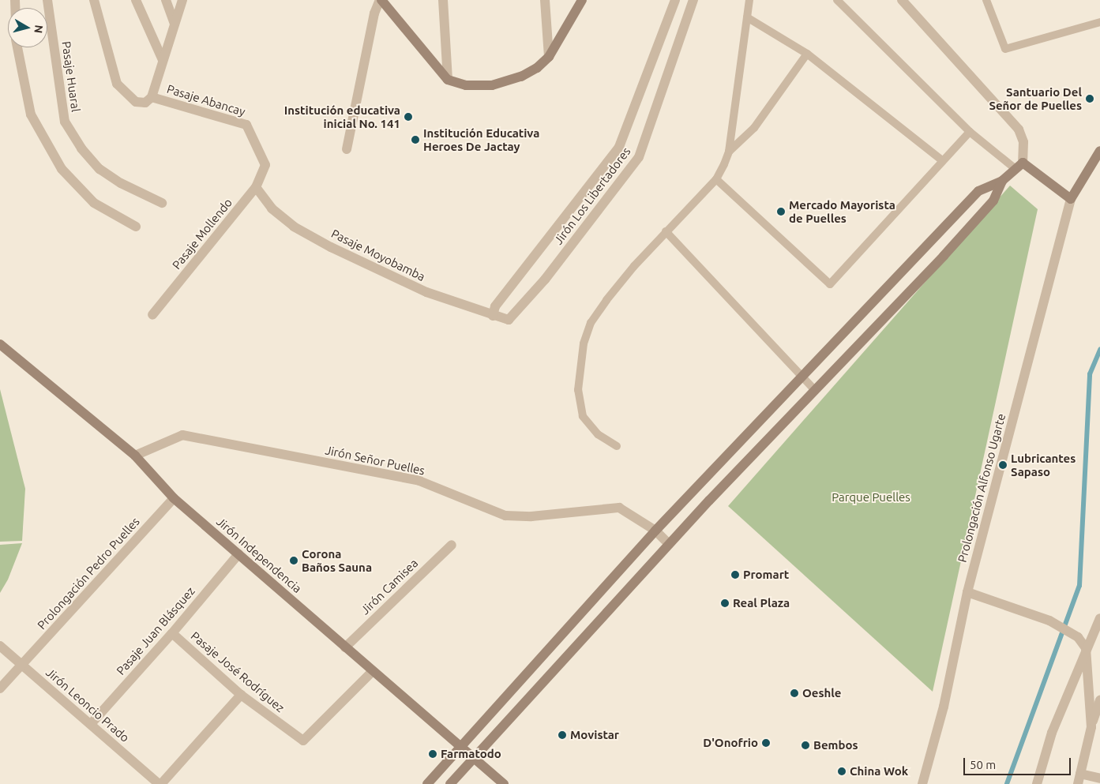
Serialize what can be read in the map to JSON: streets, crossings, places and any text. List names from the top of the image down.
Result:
{
  "streets": {
    "street": [
      "Pasaje Huaral",
      "Pasaje Abancay",
      "Jirón Los Libertadores",
      "Pasaje Mollendo",
      "Pasaje Moyobamba",
      "Jirón Señor Puelles",
      "Prolongación Alfonso Ugarte",
      "Jirón Independencia",
      "Prolongación Pedro Puelles",
      "Jirón Camisea",
      "Pasaje Juan Blásquez",
      "Pasaje José Rodríguez",
      "Jirón Leoncio Prado"
    ]
  },
  "crossings": [
    ["Pasaje Abancay", "Pasaje Mollendo"],
    ["Jirón Los Libertadores", "Pasaje Moyobamba"],
    ["Pasaje Mollendo", "Pasaje Moyobamba"],
    ["Jirón Señor Puelles", "Jirón Independencia"],
    ["Jirón Independencia", "Prolongación Pedro Puelles"],
    ["Jirón Independencia", "Jirón Camisea"],
    ["Jirón Independencia", "Pasaje Juan Blásquez"],
    ["Jirón Independencia", "Pasaje José Rodríguez"],
    ["Prolongación Pedro Puelles", "Jirón Leoncio Prado"],
    ["Pasaje Juan Blásquez", "Pasaje José Rodríguez"],
    ["Pasaje Juan Blásquez", "Jirón Leoncio Prado"]
  ],
  "parks": ["Parque Puelles"],
  "places": [
    "Santuario Del Señor de Puelles",
    "Institución educativa inicial No. 141",
    "Institución Educativa Heroes De Jactay",
    "Mercado Mayorista de Puelles",
    "Lubricantes Sapaso",
    "Corona Baños Sauna",
    "Promart",
    "Real Plaza",
    "Oeshle",
    "Movistar",
    "D'Onofrio",
    "Bembos",
    "Farmatodo",
    "China Wok"
  ],
  "scale_bar": "50 m",
  "north": "right"
}
